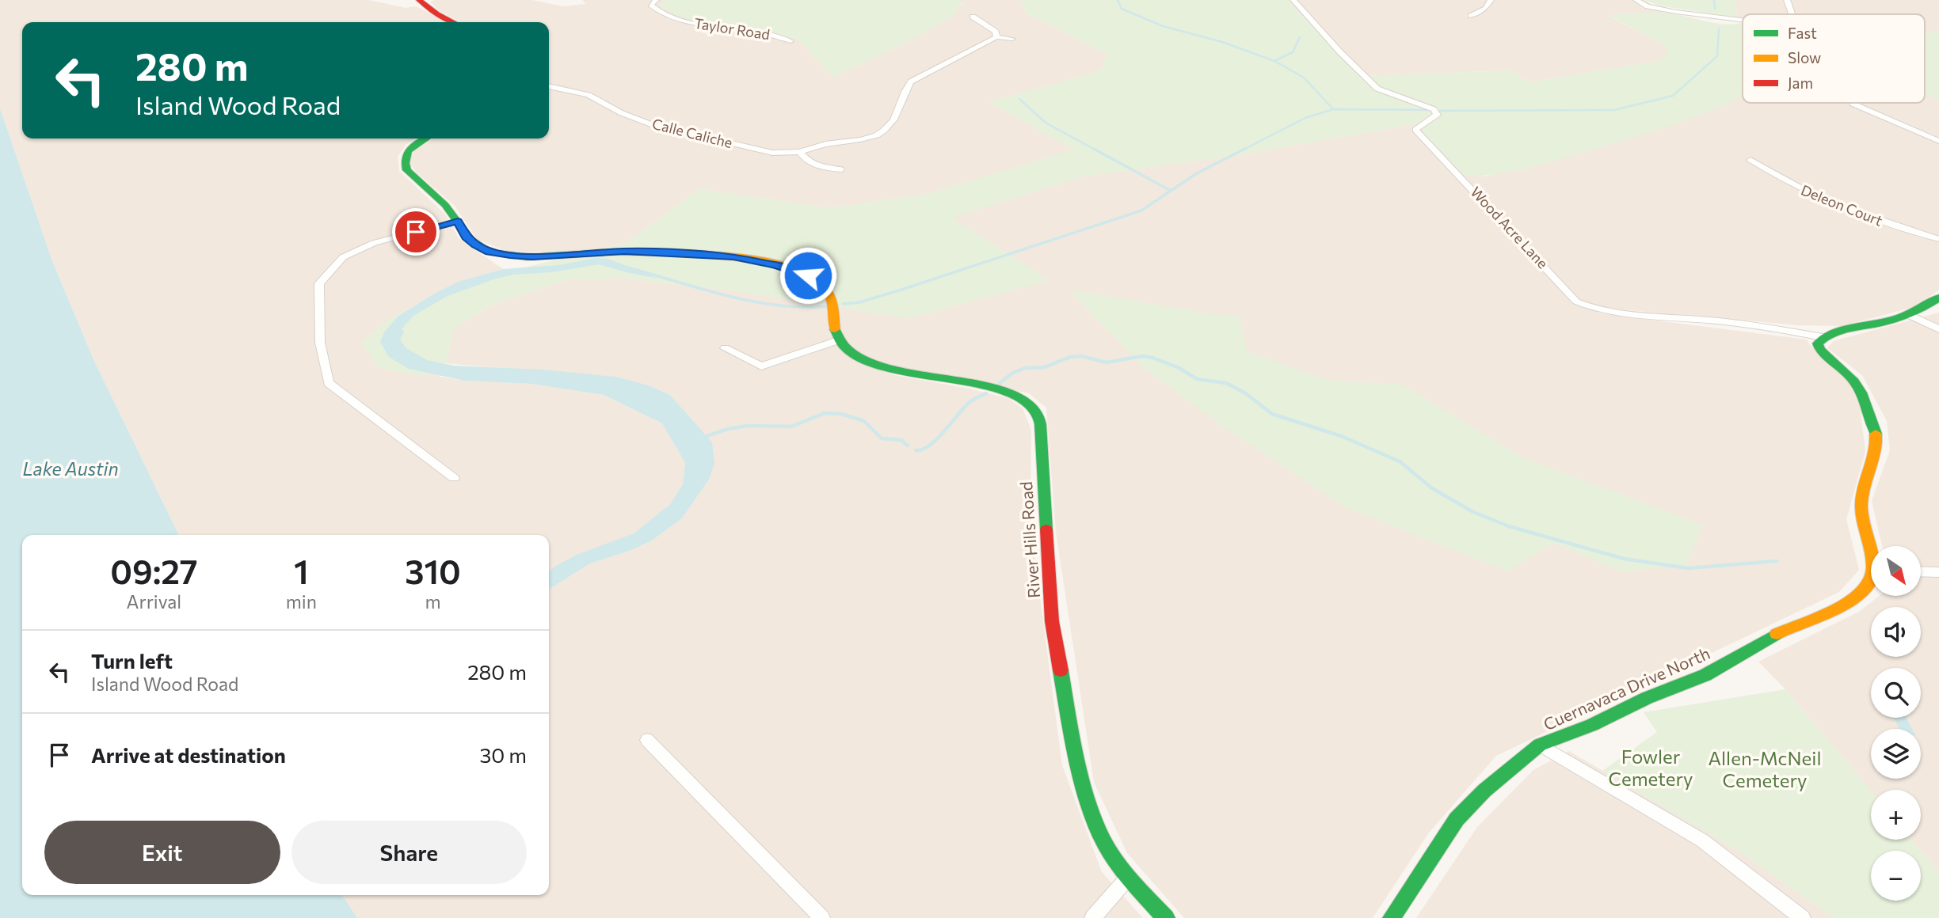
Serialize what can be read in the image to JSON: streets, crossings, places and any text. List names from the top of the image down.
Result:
{
  "streets": {
    "street": [
      "Taylor Road",
      "Calle Caliche",
      "Deleon Court",
      "Wood Acre Lane",
      "River Hills Road",
      "Cuernavaca Drive North"
    ]
  },
  "crossings": [
    ["Wood Acre Lane", "Cuernavaca Drive North"]
  ],
  "water": ["Lake Austin"],
  "parks": ["Fowler Cemetery", "Allen-McNeil Cemetery"],
  "legend": ["Fast", "Slow", "Jam"],
  "north": "bottom right",
  "page": {
    "turn": ["280 m", "Island Wood Road"],
    "eta": [
      "09:27",
      "Arrival",
      "1",
      "min",
      "310",
      "m"
    ],
    "map_buttons": ["+", "−"],
    "list": [
      {
        "name": "Turn left",
        "note": "Island Wood Road",
        "value": "280 m"
      },
      {
        "name": "Arrive at destination",
        "value": "30 m"
      }
    ],
    "buttons": ["Exit", "Share"]
  }
}
